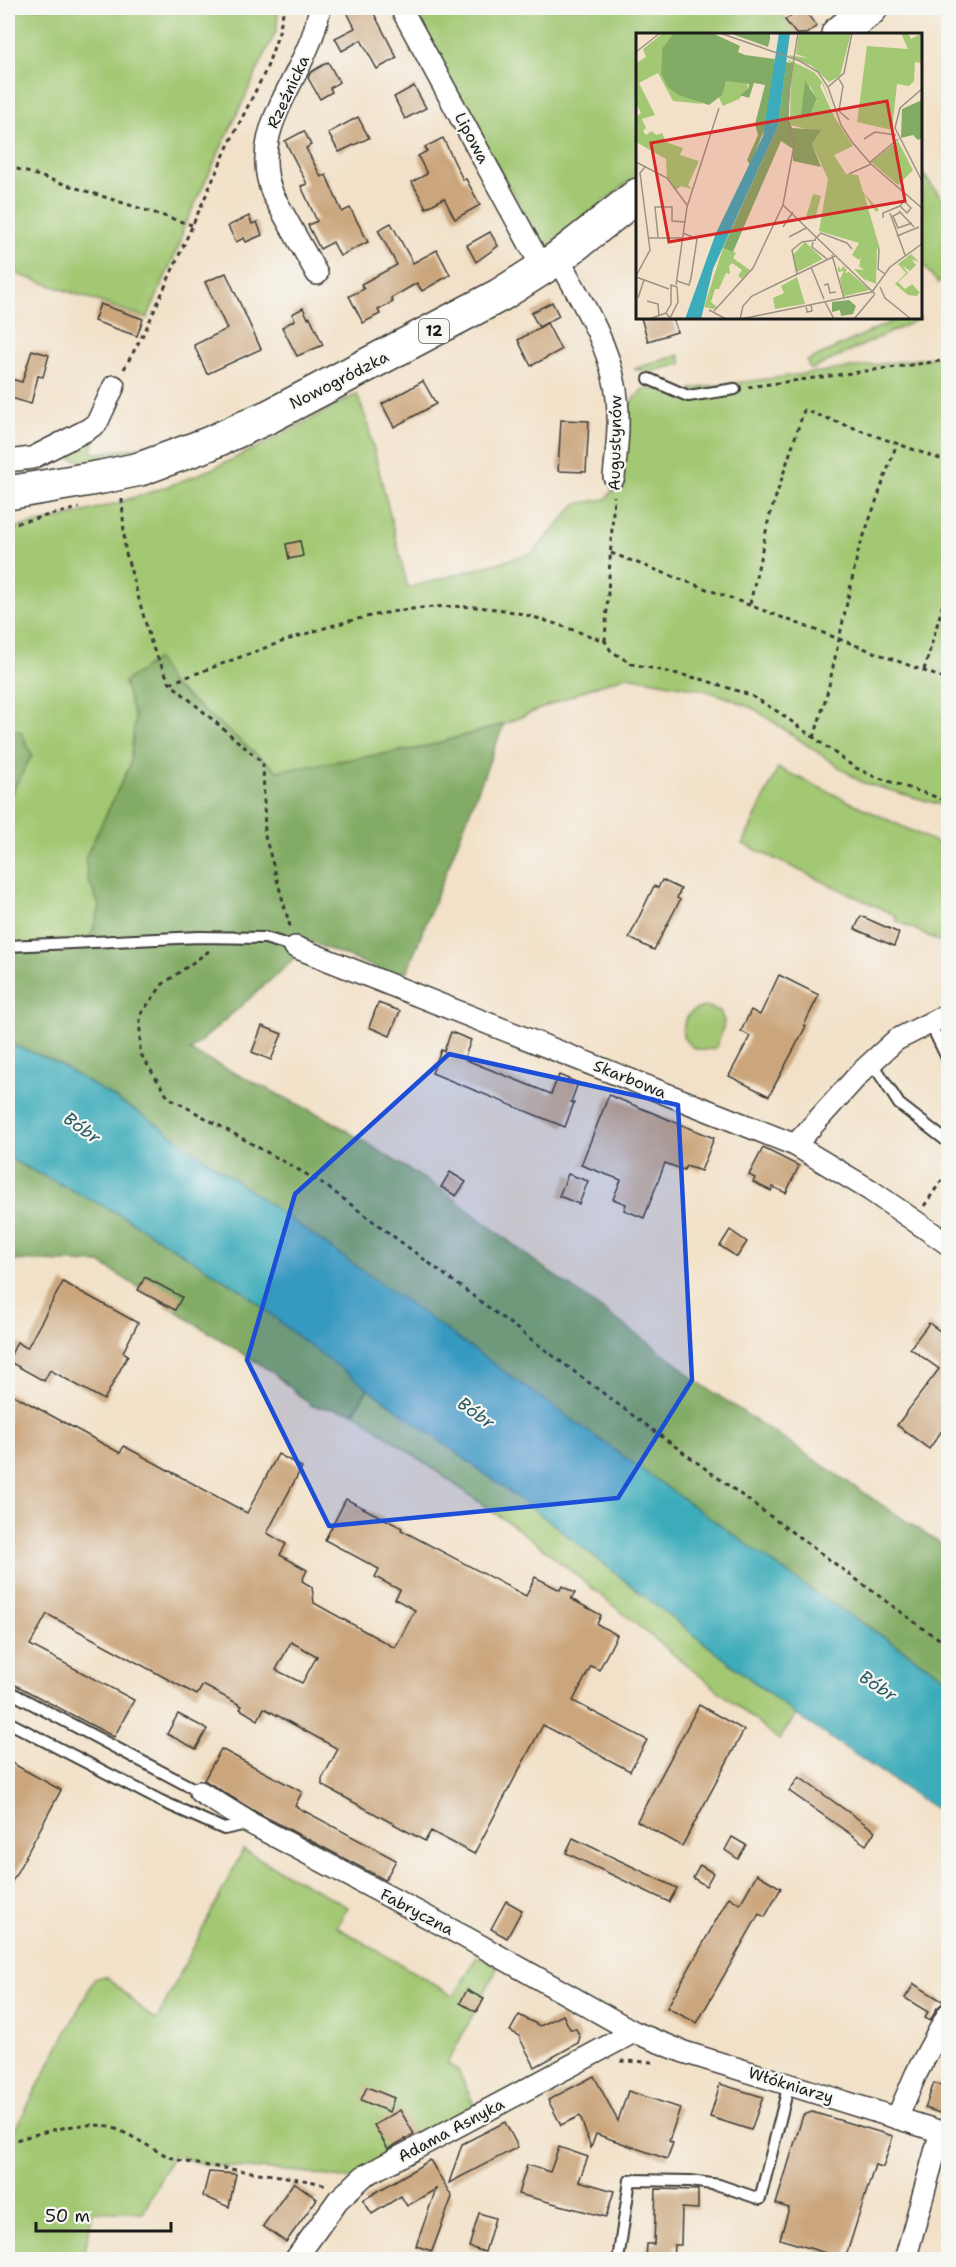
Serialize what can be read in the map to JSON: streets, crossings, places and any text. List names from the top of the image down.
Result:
{
  "streets": {
    "main road": ["12", "Nowogródzka"],
    "street": [
      "Rzeźnicka",
      "Lipowa",
      "Augustynów",
      "Skarbowa",
      "Fabryczna",
      "Włókniarzy",
      "Adama Asnyka"
    ]
  },
  "crossings": [
    ["Lipowa", "Nowogródzka"],
    ["Lipowa", "Augustynów"],
    ["Nowogródzka", "Augustynów"],
    ["Fabryczna", "Włókniarzy"],
    ["Fabryczna", "Adama Asnyka"],
    ["Włókniarzy", "Adama Asnyka"]
  ],
  "water": ["Bóbr"],
  "scale_bar": "50 m"
}
